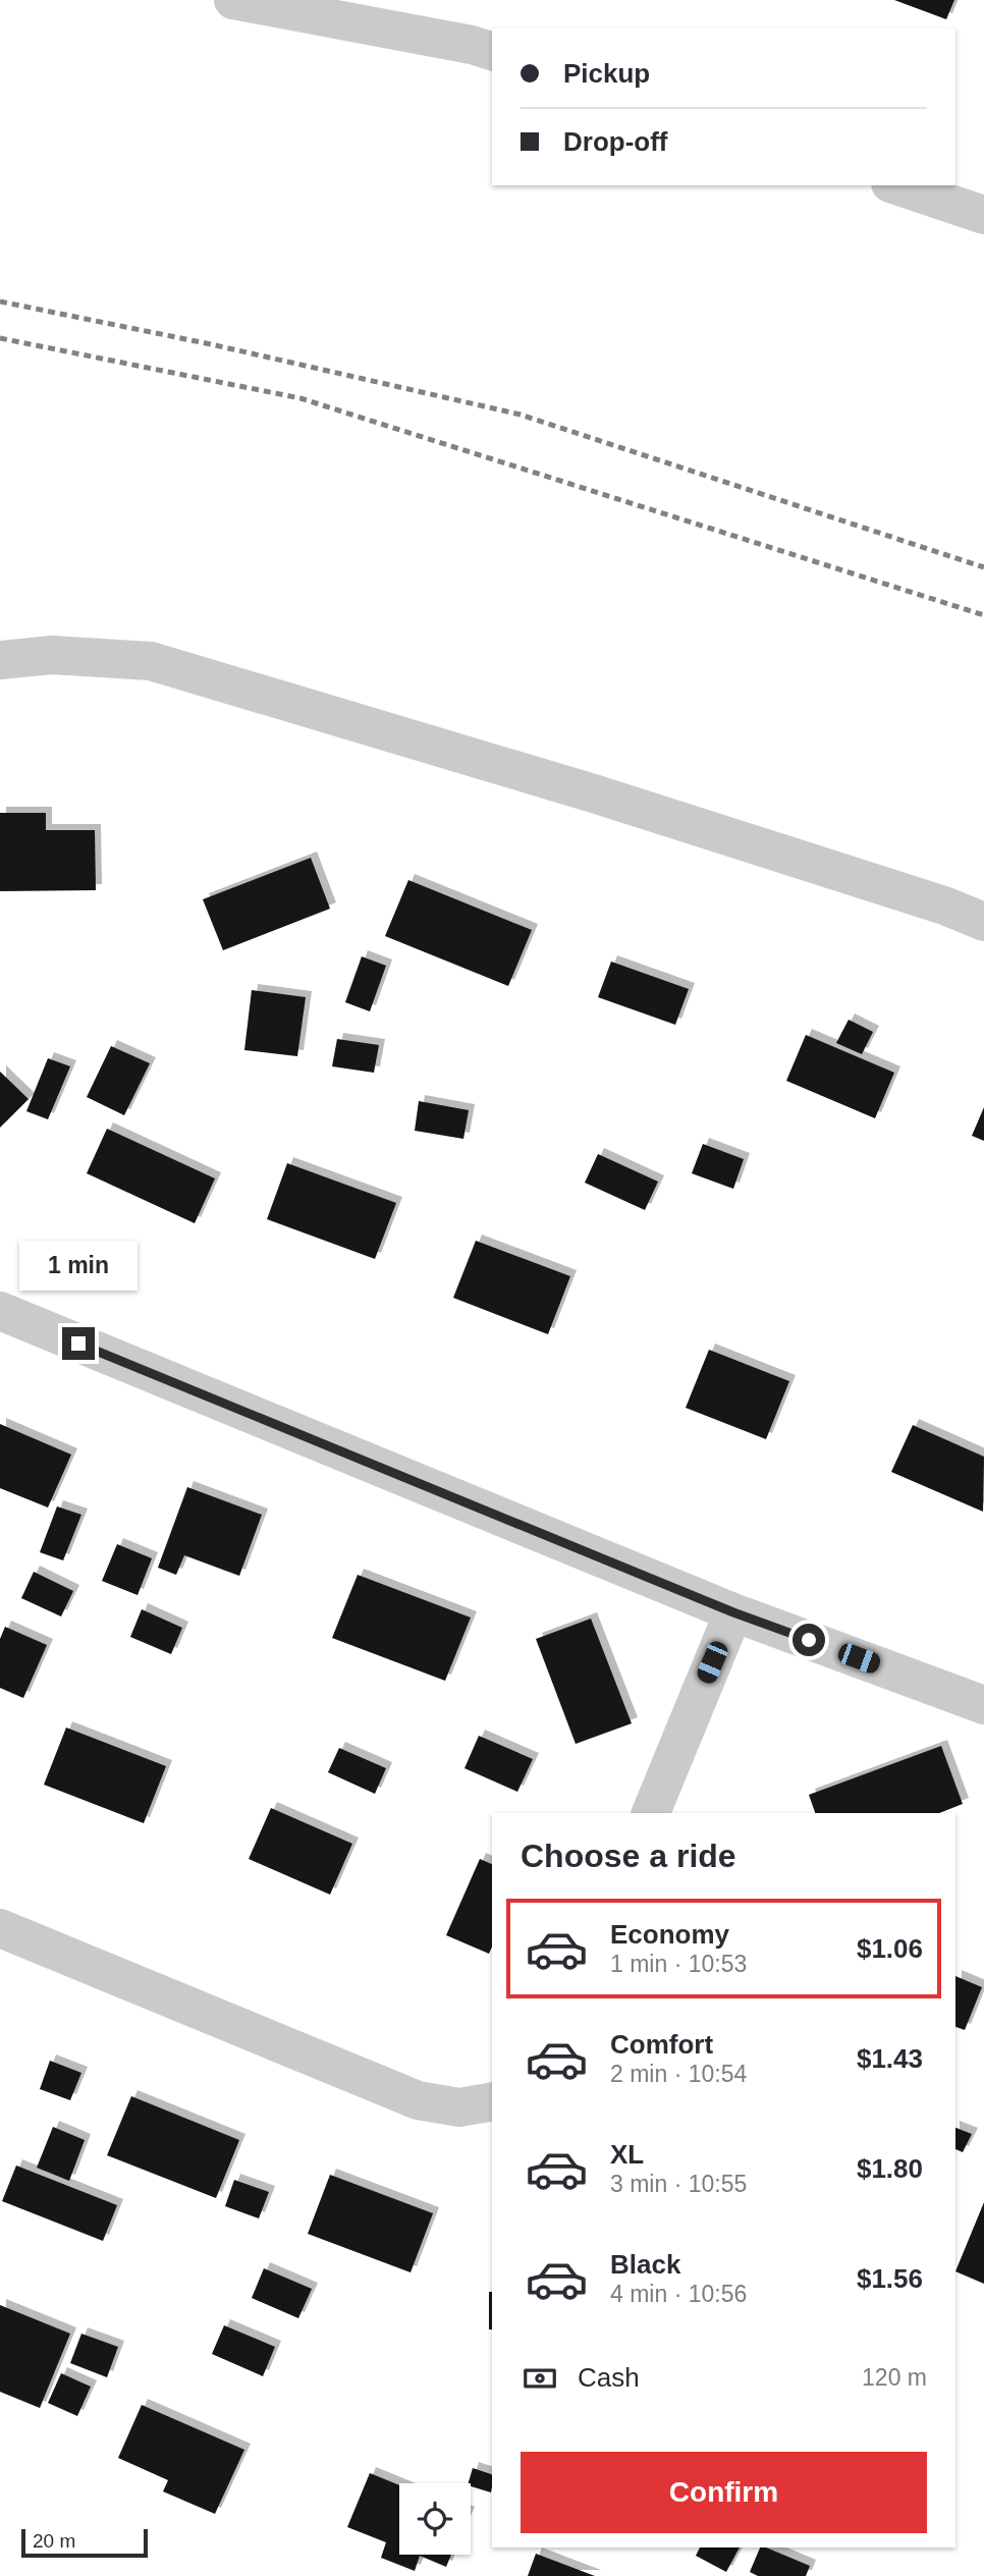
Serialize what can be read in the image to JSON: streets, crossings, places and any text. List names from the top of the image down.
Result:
{
  "scale_bar": "20 m",
  "page": {
    "banner": ["Pickup", "Drop-off"],
    "bubble": "1 min",
    "heading": "Choose a ride",
    "list": [
      {
        "name": "Economy",
        "note": "1 min · 10:53",
        "value": "$1.06"
      },
      {
        "name": "Comfort",
        "note": "2 min · 10:54",
        "value": "$1.43"
      },
      {
        "name": "XL",
        "note": "3 min · 10:55",
        "value": "$1.80"
      },
      {
        "name": "Black",
        "note": "4 min · 10:56",
        "value": "$1.56"
      }
    ],
    "pay": ["Cash", "120 m"],
    "buttons": "Confirm",
    "scale": "20 m"
  }
}
